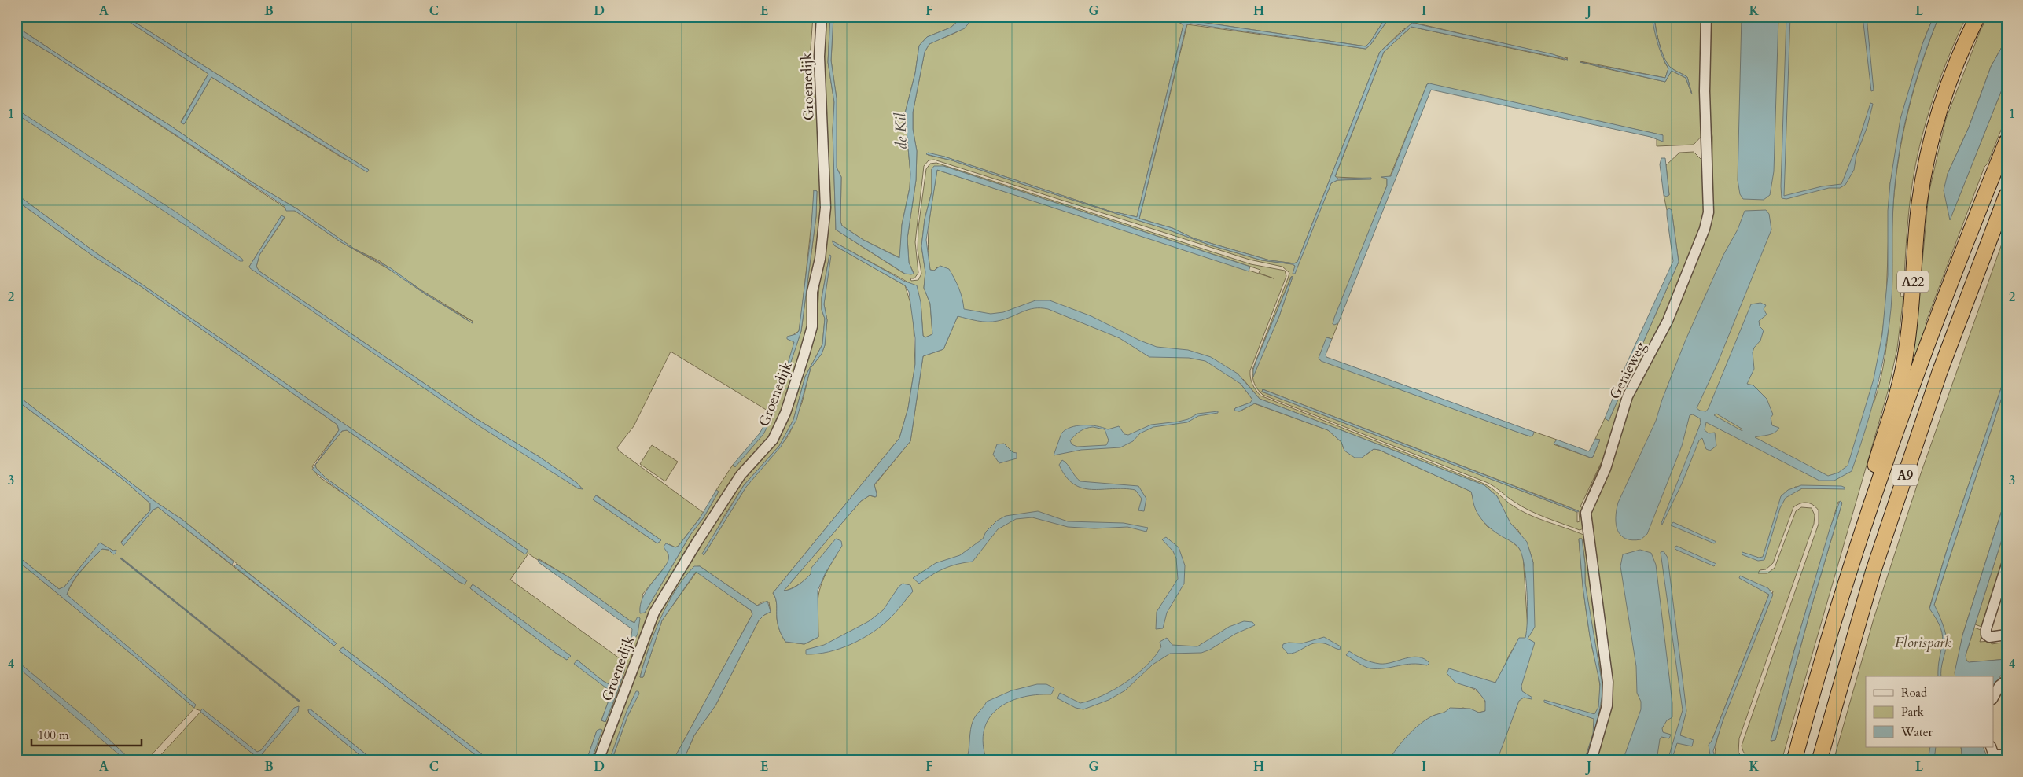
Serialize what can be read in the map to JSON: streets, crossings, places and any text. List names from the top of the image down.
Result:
{
  "streets": {
    "highway": ["A22", "A9"],
    "street": ["Groenedijk", "Genieweg"]
  },
  "crossings": [
    ["A22", "A9"]
  ],
  "water": ["de Kil"],
  "parks": ["Florispark"],
  "legend": ["Road", "Park", "Water"],
  "scale_bar": "100 m",
  "grid": {
    "columns": [
      "A",
      "B",
      "C",
      "D",
      "E",
      "F",
      "G",
      "H",
      "I",
      "J",
      "K",
      "L"
    ],
    "rows": [
      "1",
      "2",
      "3",
      "4"
    ]
  }
}
